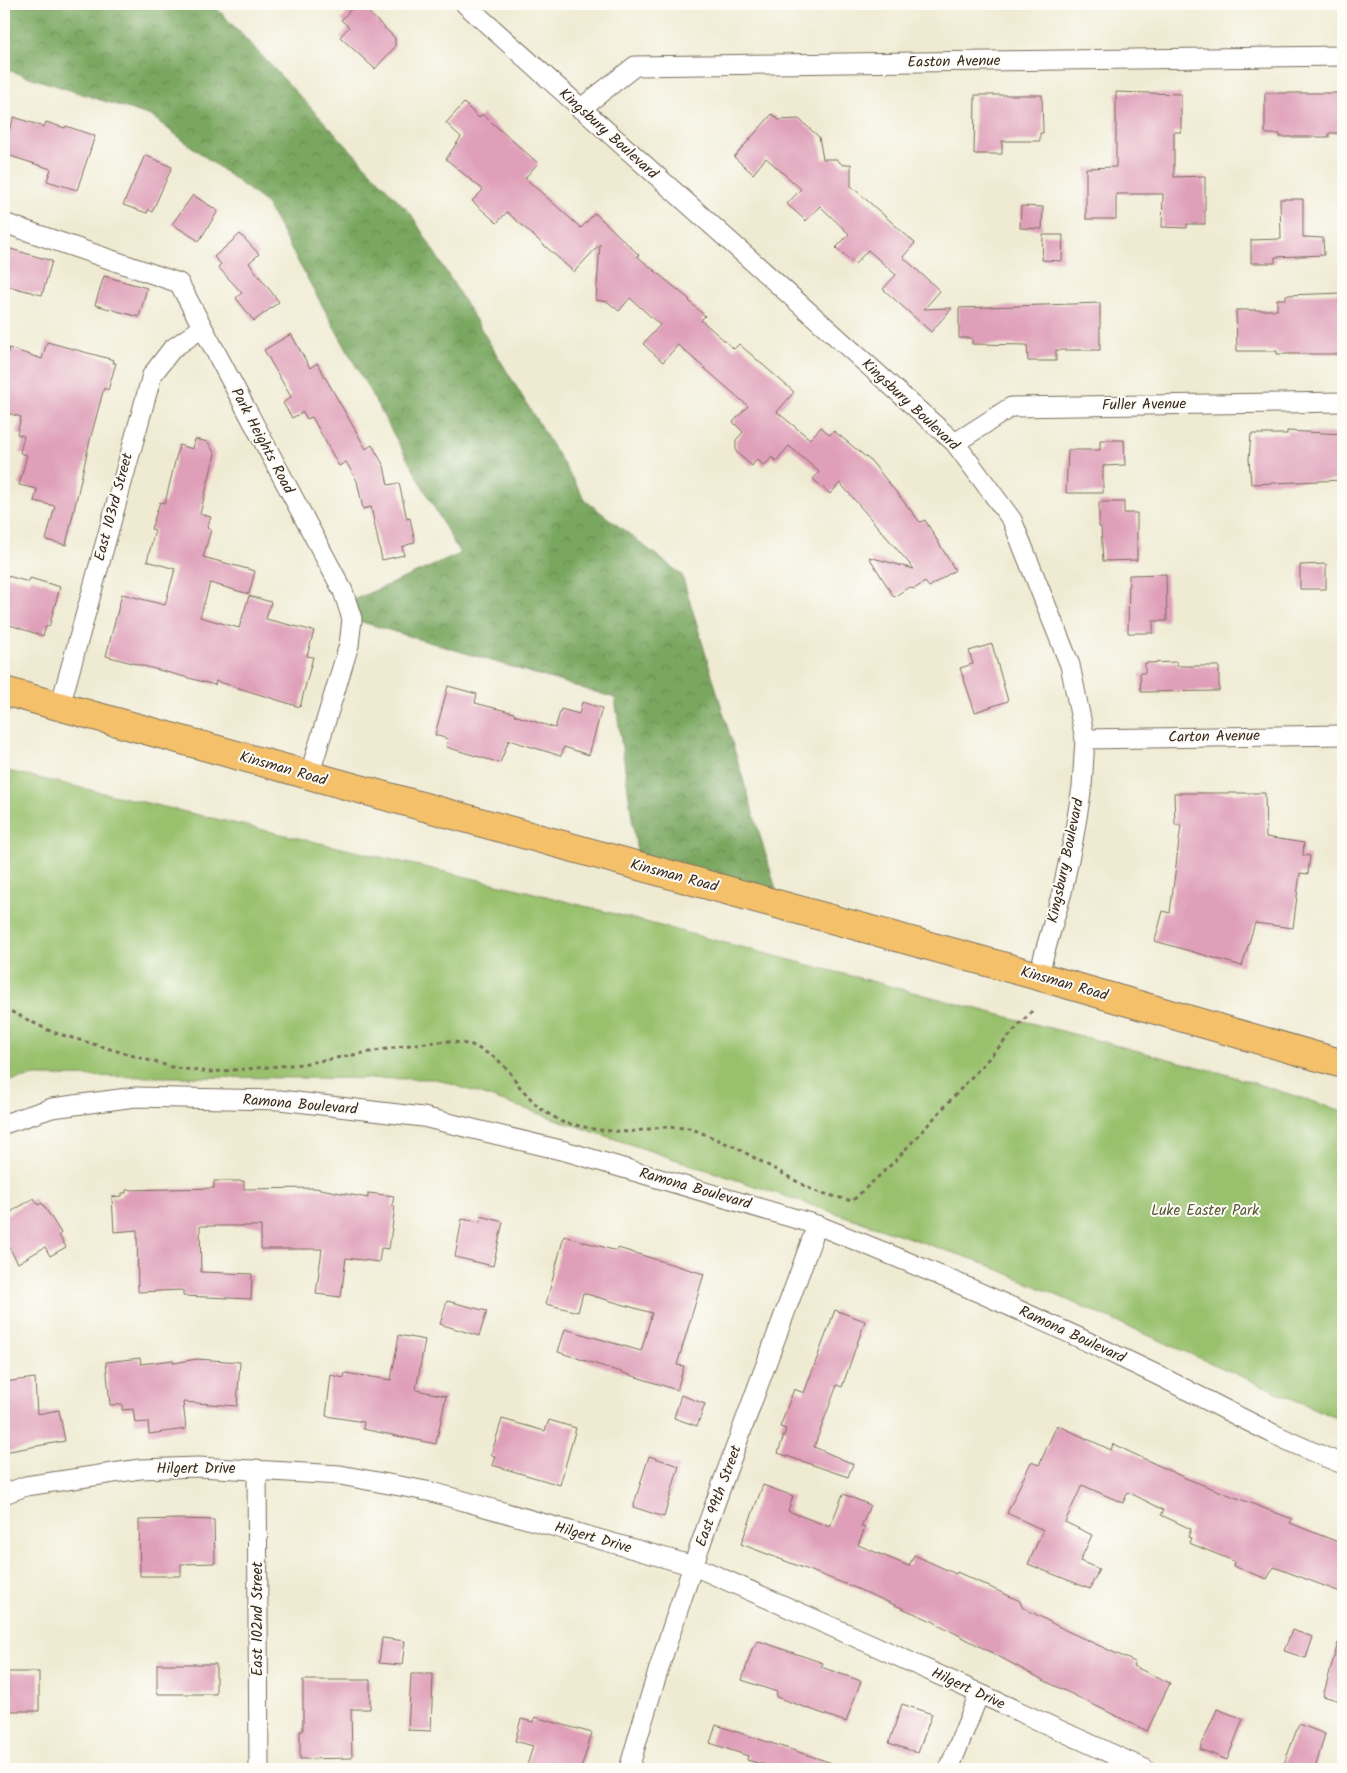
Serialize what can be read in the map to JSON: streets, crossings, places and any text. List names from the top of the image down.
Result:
{
  "streets": {
    "main road": ["Kinsman Road"],
    "street": [
      "Easton Avenue",
      "Kingsbury Boulevard",
      "Fuller Avenue",
      "Park Heights Road",
      "East 103rd Street",
      "Carton Avenue",
      "Ramona Boulevard",
      "Hilgert Drive",
      "East 99th Street",
      "East 102nd Street"
    ]
  },
  "crossings": [
    ["Easton Avenue", "Kingsbury Boulevard"],
    ["Kingsbury Boulevard", "Fuller Avenue"],
    ["Kingsbury Boulevard", "Carton Avenue"],
    ["Kingsbury Boulevard", "Kinsman Road"],
    ["Park Heights Road", "East 103rd Street"],
    ["Park Heights Road", "Kinsman Road"],
    ["East 103rd Street", "Kinsman Road"],
    ["Ramona Boulevard", "East 99th Street"],
    ["Hilgert Drive", "East 99th Street"],
    ["Hilgert Drive", "East 102nd Street"]
  ],
  "parks": ["Luke Easter Park"]
}
